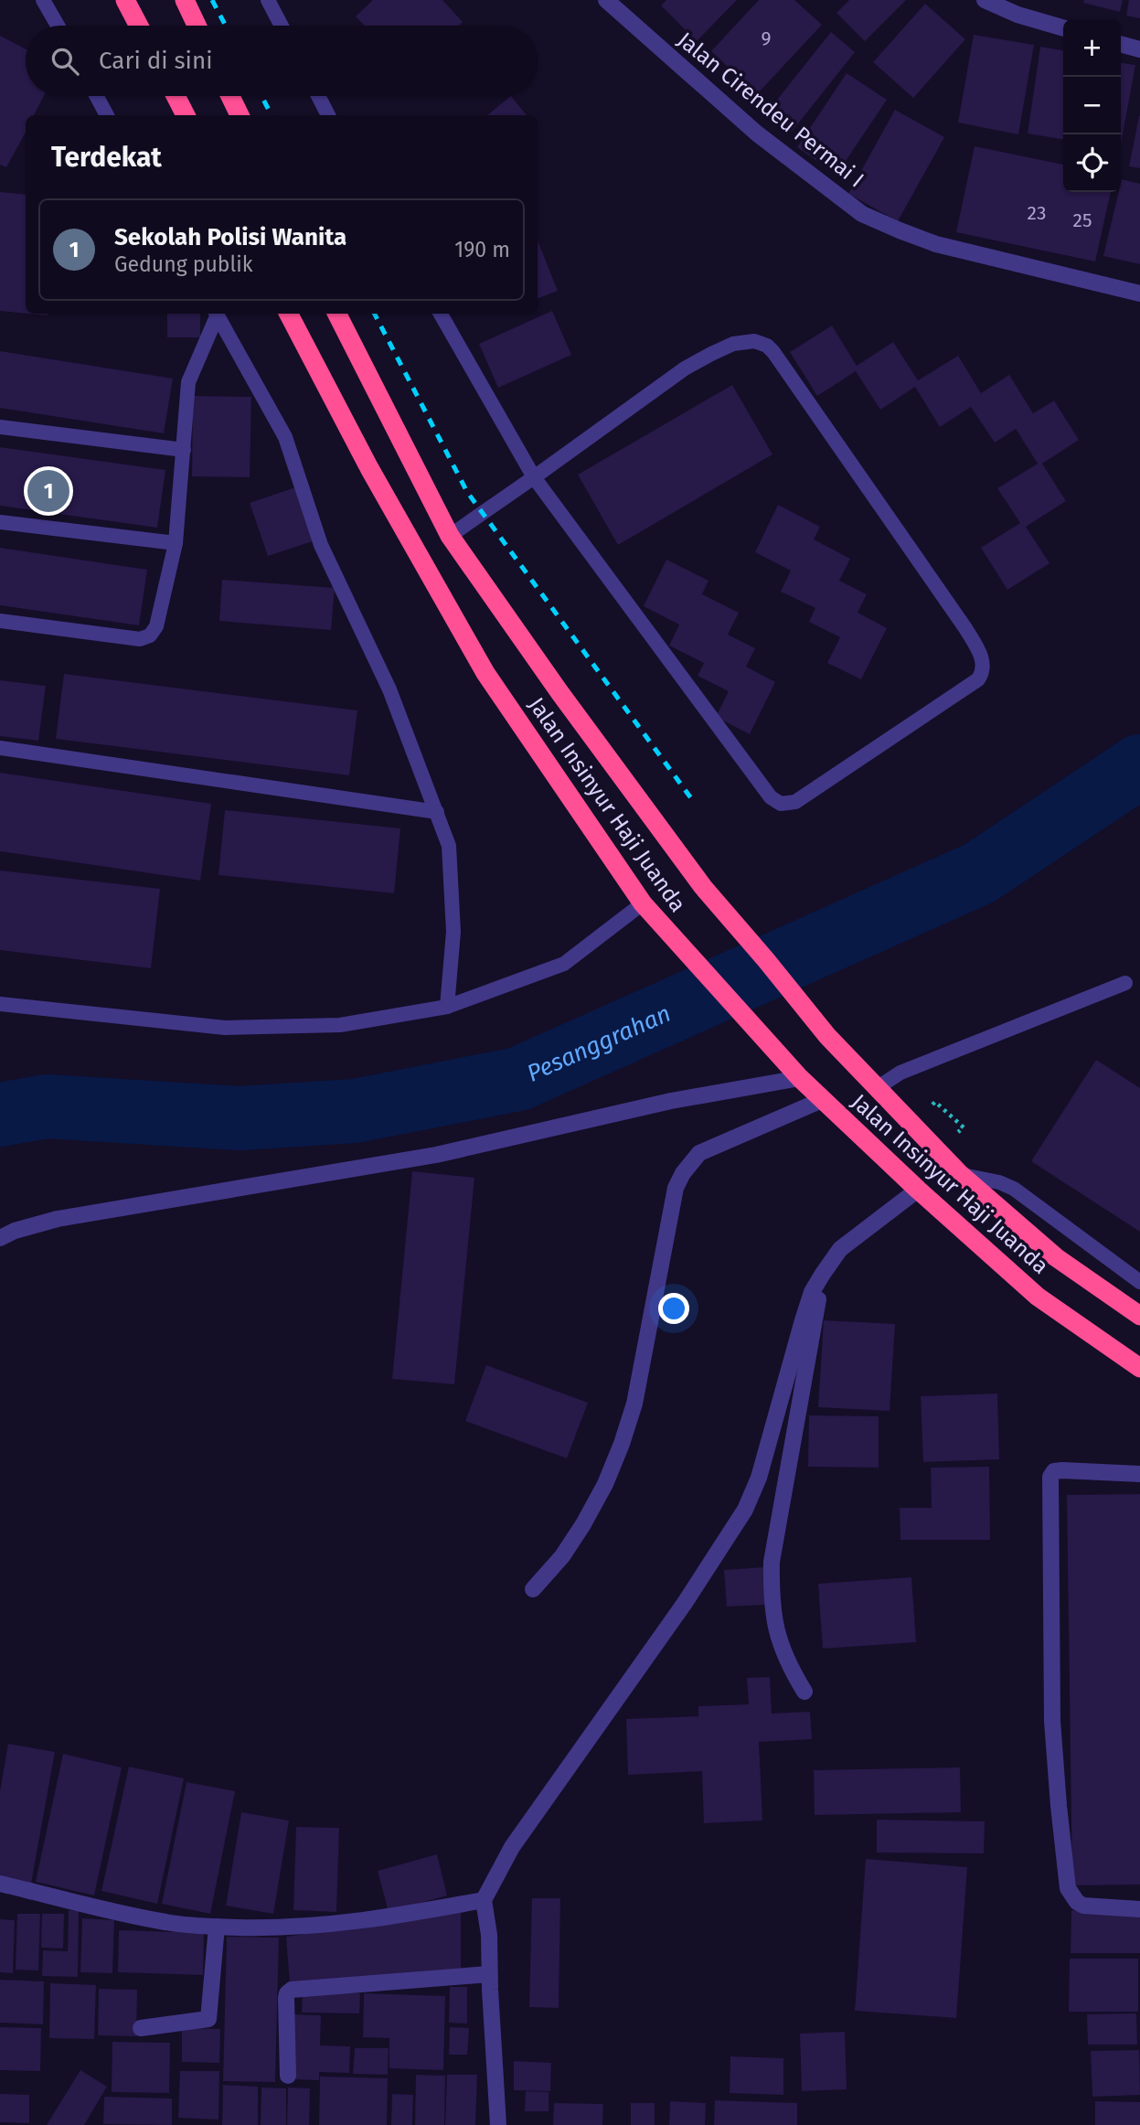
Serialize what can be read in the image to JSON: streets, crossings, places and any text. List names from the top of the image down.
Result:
{
  "streets": {
    "highway": ["Jalan Insinyur Haji Juanda"],
    "street": ["Jalan Cirendeu Permai I"]
  },
  "water": ["Pesanggrahan"],
  "house_numbers": ["9", "23", "25"],
  "page": {
    "map_buttons": ["+", "−"],
    "search": "Cari di sini",
    "heading": "Terdekat",
    "list": [
      {
        "mark": "1",
        "name": "Sekolah Polisi Wanita",
        "note": "Gedung publik",
        "value": "190 m"
      }
    ],
    "pins": "1"
  }
}
